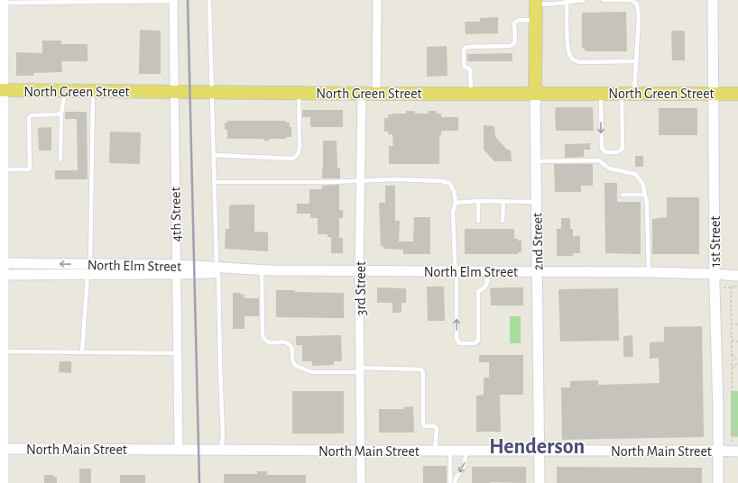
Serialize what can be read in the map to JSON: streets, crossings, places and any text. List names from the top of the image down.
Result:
{
  "streets": {
    "main road": ["North Green Street", "2nd Street"],
    "street": [
      "4th Street",
      "1st Street",
      "North Elm Street",
      "3rd Street",
      "North Main Street"
    ]
  },
  "crossings": [
    ["North Green Street", "4th Street"],
    ["North Green Street", "2nd Street"],
    ["North Green Street", "1st Street"],
    ["North Green Street", "3rd Street"],
    ["4th Street", "North Elm Street"],
    ["4th Street", "North Main Street"],
    ["2nd Street", "North Elm Street"],
    ["2nd Street", "North Main Street"],
    ["1st Street", "North Elm Street"],
    ["1st Street", "North Main Street"],
    ["North Elm Street", "3rd Street"],
    ["3rd Street", "North Main Street"]
  ],
  "districts": ["Henderson"]
}
